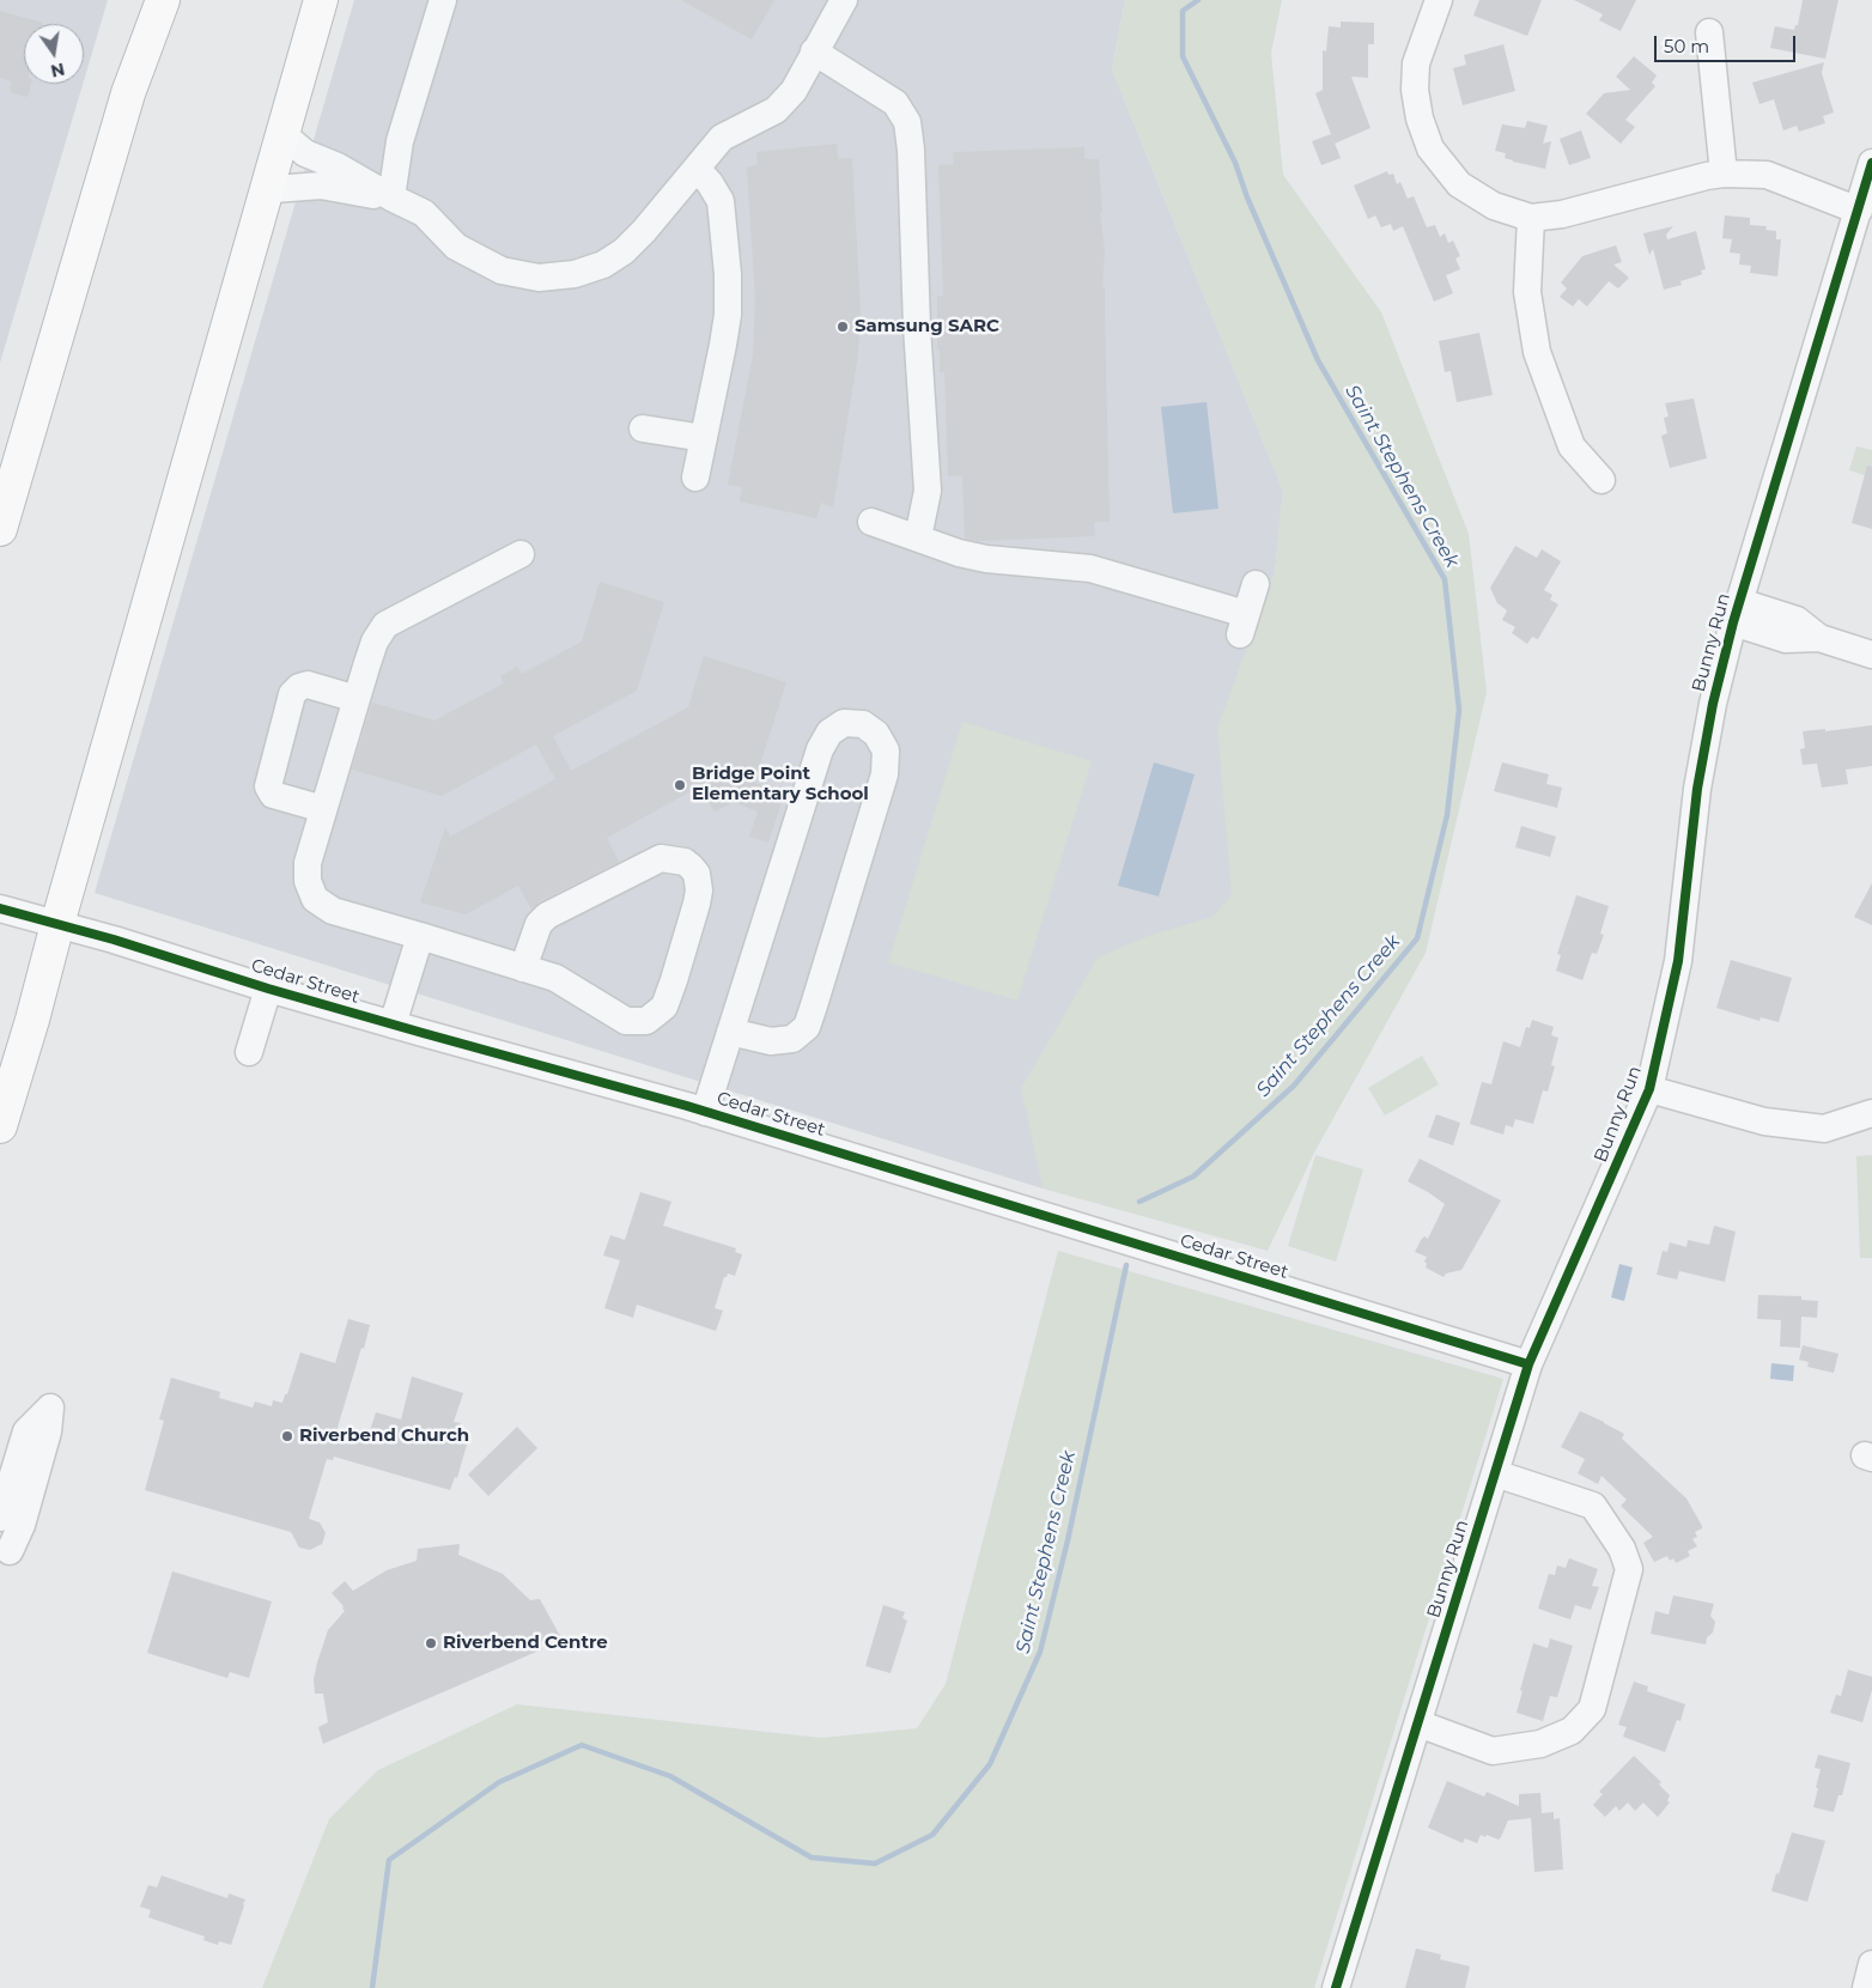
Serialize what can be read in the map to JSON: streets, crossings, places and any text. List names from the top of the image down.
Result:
{
  "streets": {
    "street": ["Bunny Run", "Cedar Street"]
  },
  "crossings": [
    ["Bunny Run", "Cedar Street"]
  ],
  "water": ["Saint Stephens Creek"],
  "places": [
    "Samsung SARC",
    "Bridge Point Elementary School",
    "Riverbend Church",
    "Riverbend Centre"
  ],
  "scale_bar": "50 m",
  "north": "bottom"
}
